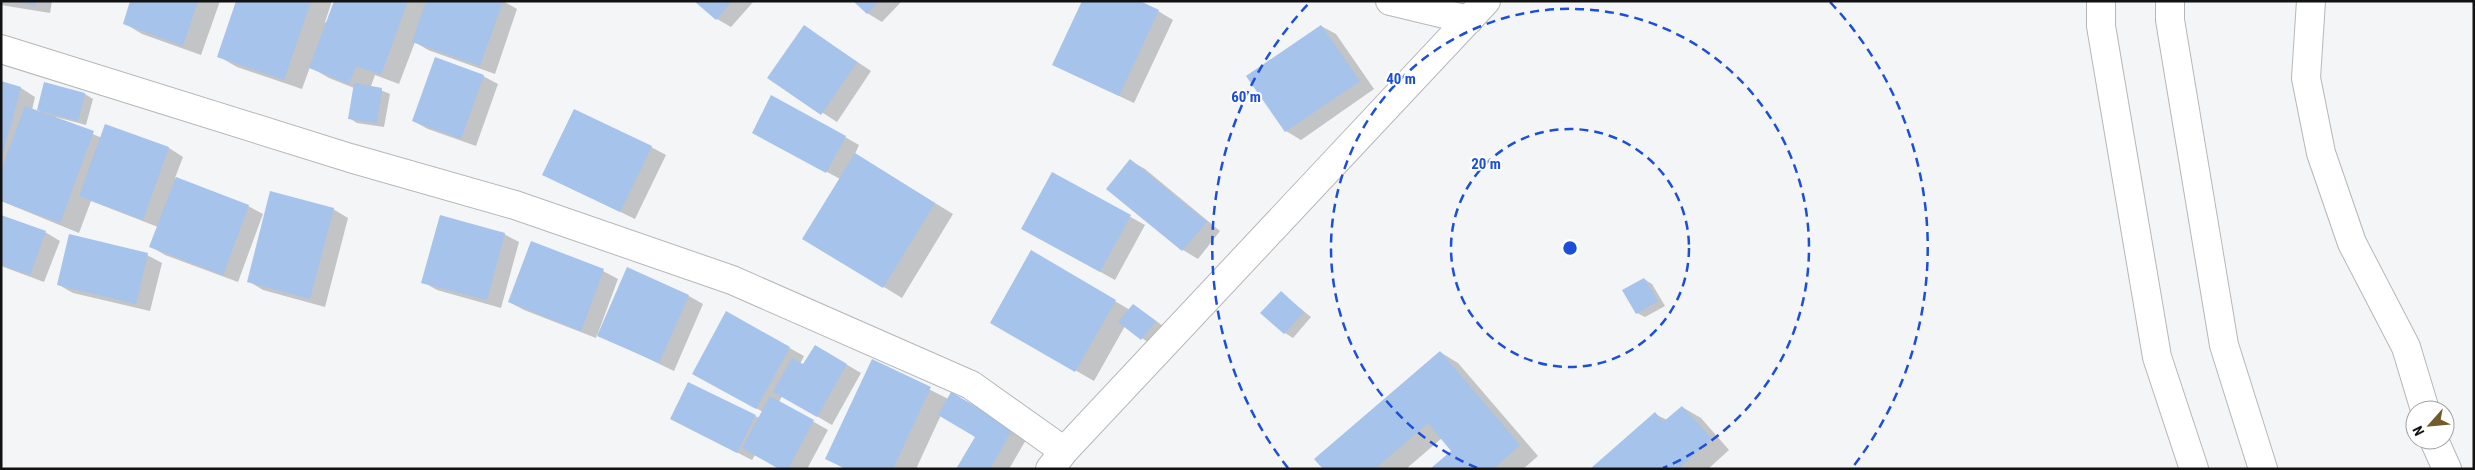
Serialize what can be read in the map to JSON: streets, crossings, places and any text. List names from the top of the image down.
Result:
{
  "north": "bottom left",
  "rings": ["40 m", "60 m", "20 m"]
}
